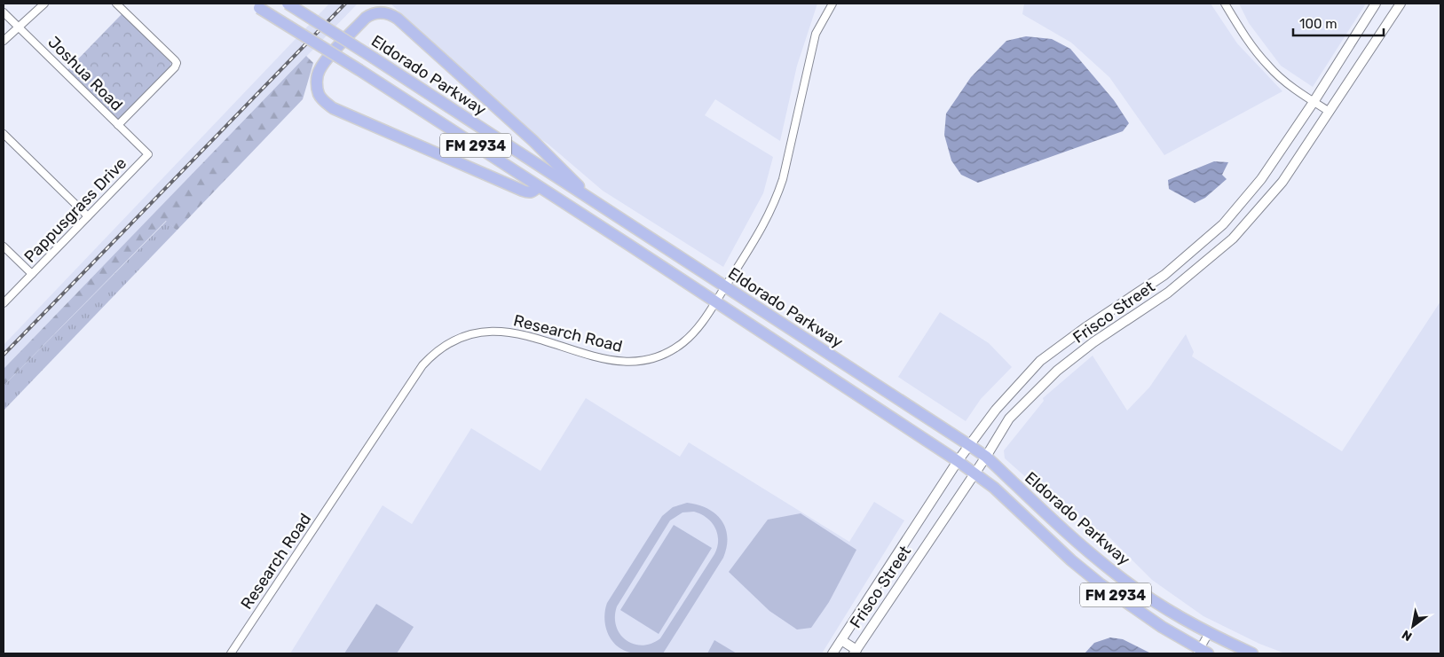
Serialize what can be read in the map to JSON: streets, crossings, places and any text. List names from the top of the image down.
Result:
{
  "streets": {
    "main road": ["Eldorado Parkway", "FM 2934"],
    "street": [
      "Joshua Road",
      "Pappusgrass Drive",
      "Frisco Street",
      "Research Road"
    ]
  },
  "crossings": [
    ["Joshua Road", "Pappusgrass Drive"],
    ["Eldorado Parkway", "Frisco Street"],
    ["Eldorado Parkway", "Research Road"]
  ],
  "scale_bar": "100 m",
  "north": "bottom left"
}
